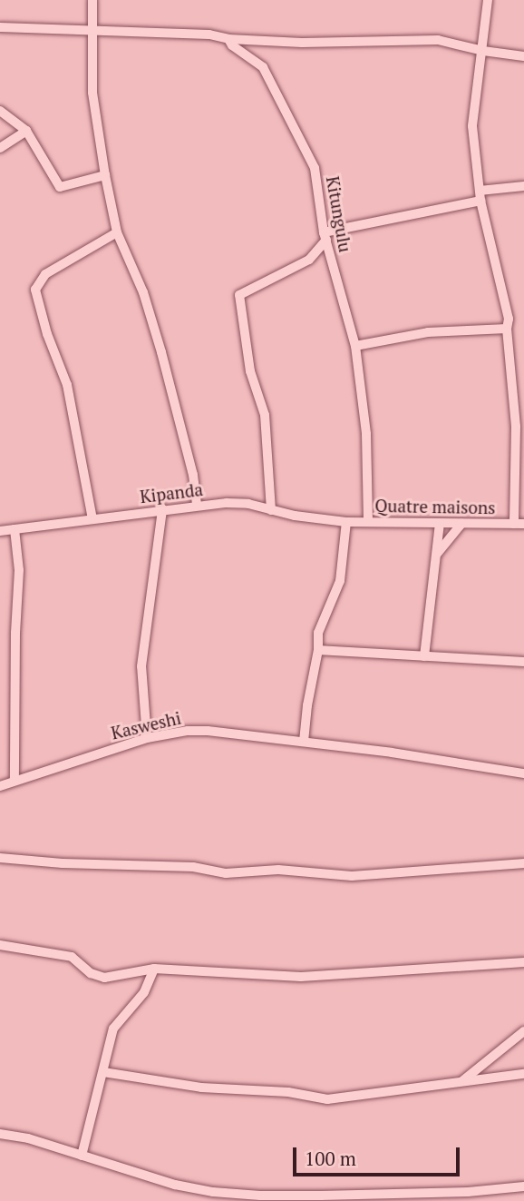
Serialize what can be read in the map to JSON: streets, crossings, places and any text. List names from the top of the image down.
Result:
{
  "streets": {
    "street": [
      "Kitungulu",
      "Kipanda",
      "Quatre maisons",
      "Kasweshi"
    ]
  },
  "crossings": [
    ["Kitungulu", "Quatre maisons"],
    ["Kipanda", "Quatre maisons"]
  ],
  "scale_bar": "100 m"
}
